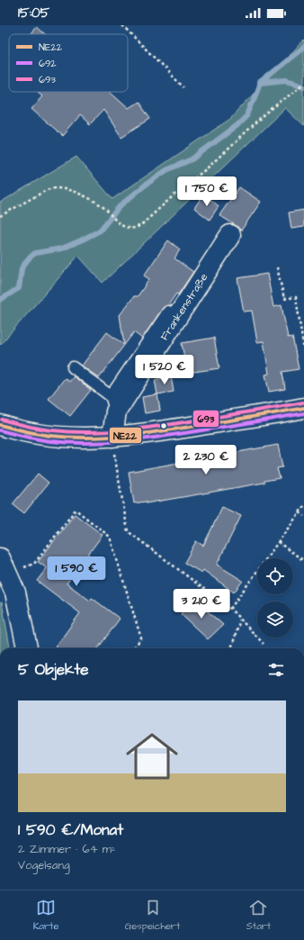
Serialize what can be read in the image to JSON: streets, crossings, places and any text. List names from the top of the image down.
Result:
{
  "streets": {
    "street": ["Frankenstraße"]
  },
  "lines": ["transit line 693", "transit line NE22", "transit line 692"],
  "legend": ["NE22", "692", "693"],
  "page": {
    "status": "15:05",
    "price": [
      "1 750 €",
      "1 520 €",
      "2 230 €",
      "1 590 €",
      "3 210 €"
    ],
    "heading": "5 Objekte",
    "list": [
      {
        "name": "1 590 €/Monat",
        "note": "2 Zimmer · 64 m² · Vogelsang"
      }
    ],
    "tabs": ["Karte", "Gespeichert", "Start"]
  }
}
